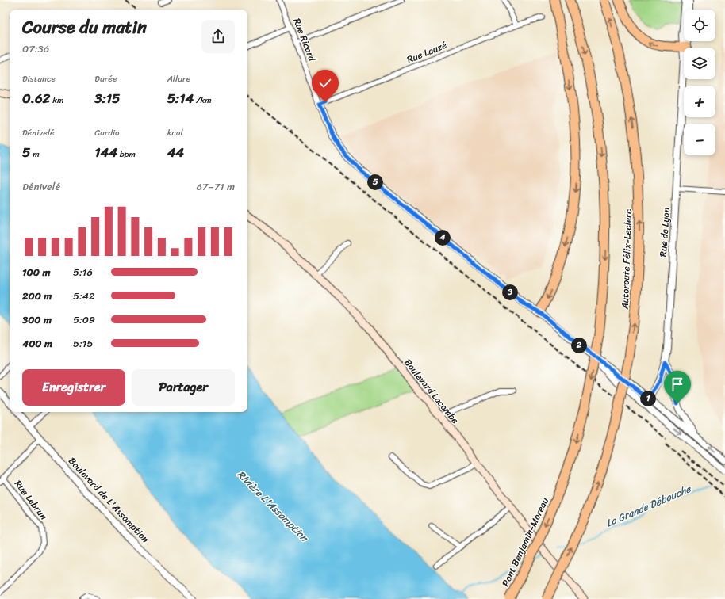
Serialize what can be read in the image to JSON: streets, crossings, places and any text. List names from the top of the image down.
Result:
{
  "streets": {
    "highway": ["Autoroute Félix-Leclerc", "Pont Benjamin-Moreau"],
    "main road": ["Boulevard Lacombe"],
    "street": [
      "Rue Ricard",
      "Rue Lauzé",
      "Rue de Lyon",
      "Rue Lebrun",
      "Boulevard de L'Assomption"
    ]
  },
  "crossings": [
    ["Rue Ricard", "Rue Lauzé"],
    ["Rue Ricard", "Rue de Lyon"]
  ],
  "water": ["Rivière L'Assomption", "La Grande Débouche"],
  "page": {
    "map_buttons": ["+", "−"],
    "heading": ["Course du matin", "07:36"],
    "stats": [
      ["Distance", "0.62 km"],
      ["Durée", "3:15"],
      ["Allure", "5:14 /km"],
      ["Dénivelé", "5 m"],
      ["Cardio", "144 bpm"],
      ["kcal", "44"]
    ],
    "chart": ["Dénivelé", "67–71 m"],
    "pins": [
      "5",
      "4",
      "3",
      "2",
      "1"
    ],
    "list": [
      {
        "name": "100 m",
        "note": "5:16"
      },
      {
        "name": "200 m",
        "note": "5:42"
      },
      {
        "name": "300 m",
        "note": "5:09"
      },
      {
        "name": "400 m",
        "note": "5:15"
      }
    ],
    "buttons": ["Enregistrer", "Partager"]
  }
}
